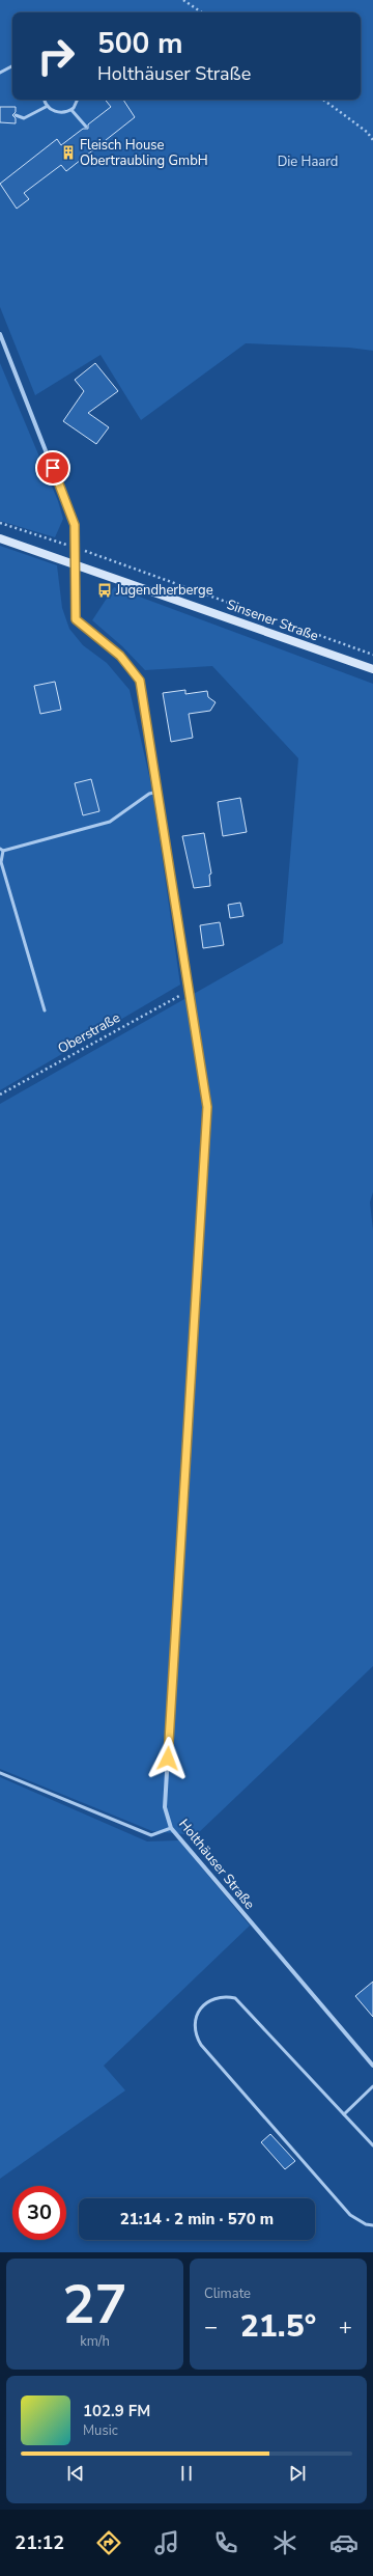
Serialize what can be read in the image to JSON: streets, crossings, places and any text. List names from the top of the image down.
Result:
{
  "streets": {
    "main road": ["Sinsener Straße"],
    "street": ["Holthäuser Straße"],
    "path": ["Oberstraße"]
  },
  "crossings": [
    ["Sinsener Straße", "Holthäuser Straße"],
    ["Oberstraße", "Holthäuser Straße"]
  ],
  "parks": ["Die Haard"],
  "places": {
    "building": ["Fleisch House Obertraubling GmbH"],
    "bus stop": ["Jugendherberge"]
  },
  "page": {
    "turn": ["500 m", "Holthäuser Straße"],
    "limit": "30",
    "trip": "21:14 · 2 min · 570 m",
    "tile": [
      ["27", "km/h"],
      "Climate"
    ],
    "heat": ["−", "21.5°", "+"],
    "song": ["102.9 FM", "Music"],
    "tabs": "21:12"
  }
}
